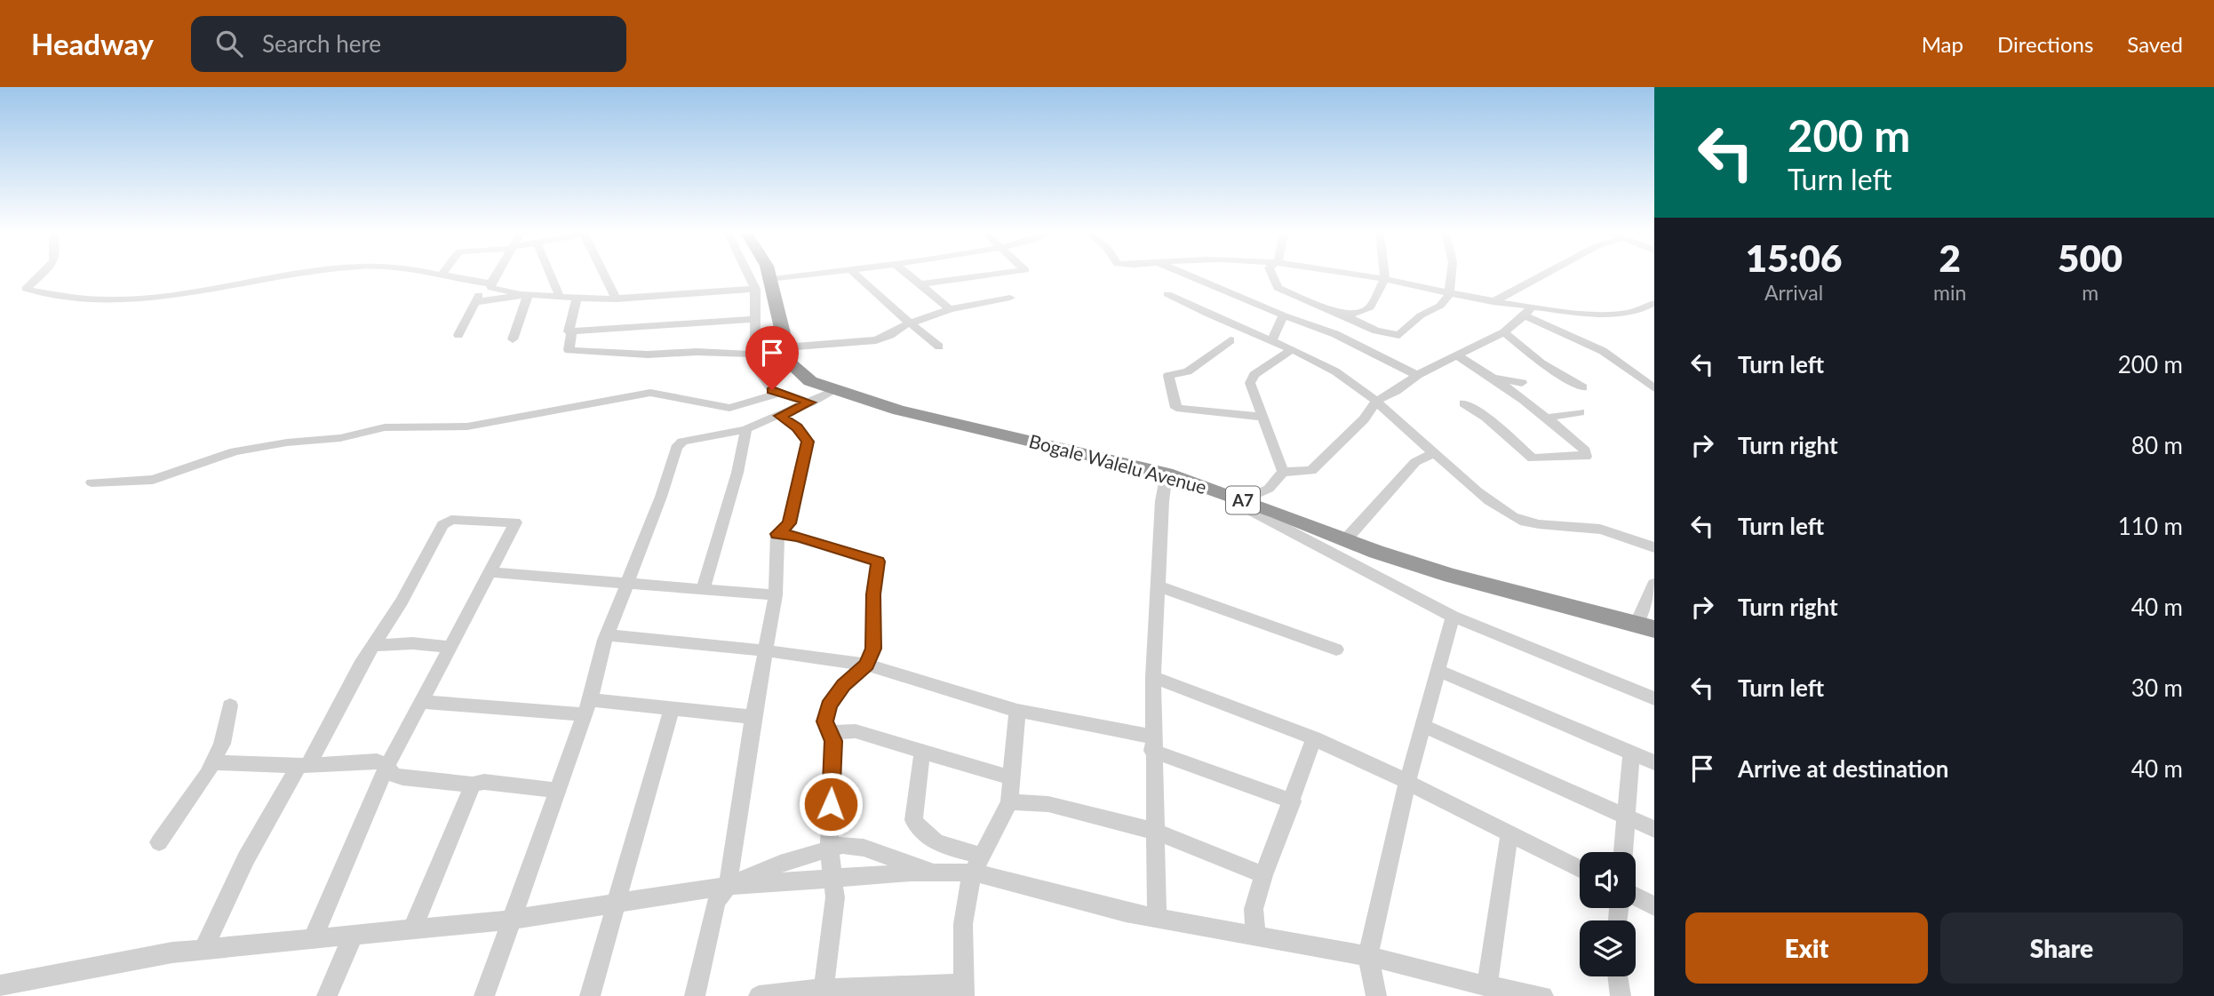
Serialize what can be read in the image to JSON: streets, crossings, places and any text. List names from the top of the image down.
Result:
{
  "streets": {
    "highway": ["Bogale Walelu Avenue", "A7"]
  },
  "crossings": [
    ["Bogale Walelu Avenue", "A7"]
  ],
  "page": {
    "header": "Headway",
    "search": "Search here",
    "nav": ["Map", "Directions", "Saved"],
    "turn": ["200 m", "Turn left"],
    "eta": [
      "15:06",
      "Arrival",
      "2",
      "min",
      "500",
      "m"
    ],
    "list": [
      {
        "name": "Turn left",
        "value": "200 m"
      },
      {
        "name": "Turn right",
        "value": "80 m"
      },
      {
        "name": "Turn left",
        "value": "110 m"
      },
      {
        "name": "Turn right",
        "value": "40 m"
      },
      {
        "name": "Turn left",
        "value": "30 m"
      },
      {
        "name": "Arrive at destination",
        "value": "40 m"
      }
    ],
    "buttons": ["Exit", "Share"]
  }
}
